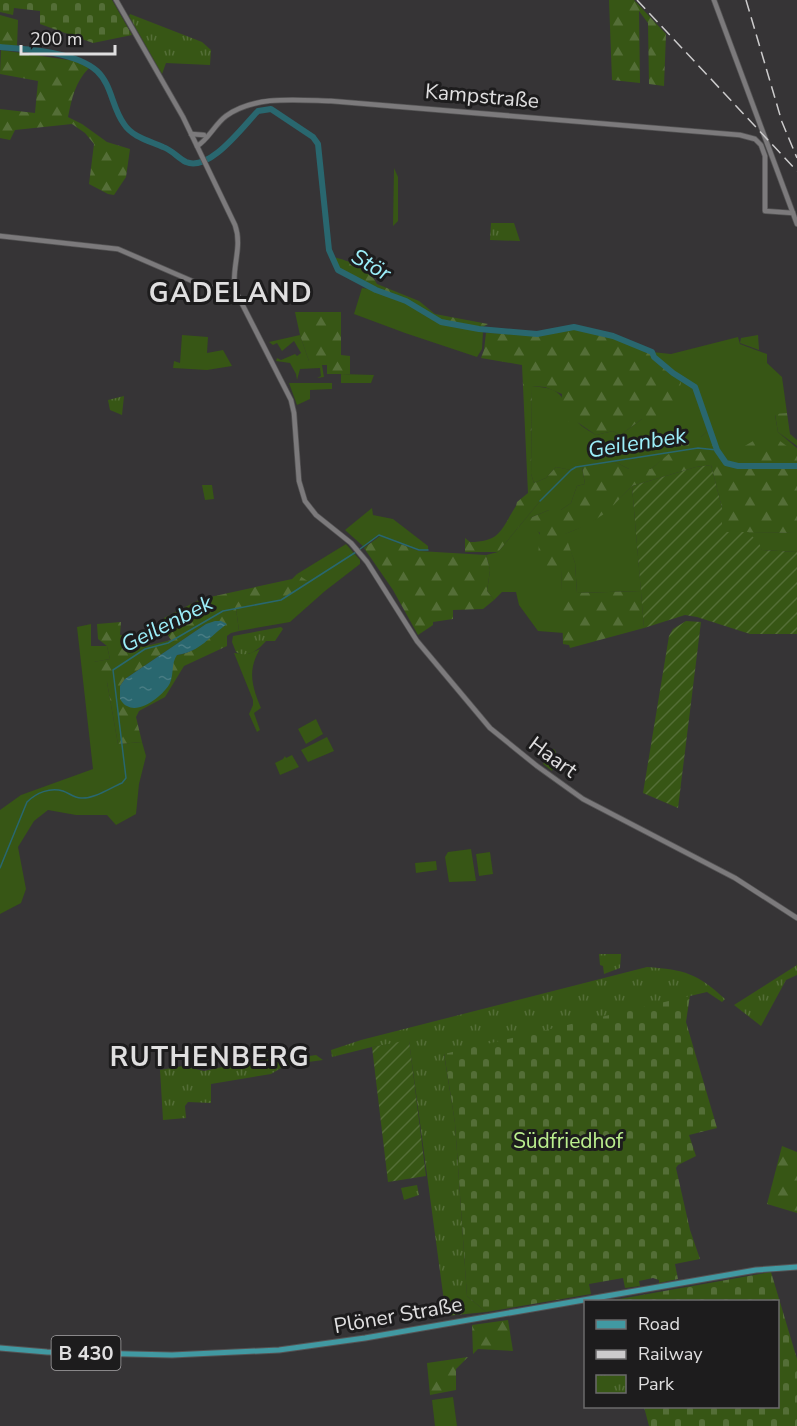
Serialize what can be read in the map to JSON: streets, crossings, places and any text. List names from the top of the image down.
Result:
{
  "streets": {
    "main road": [
      "Kampstraße",
      "Haart",
      "Plöner Straße",
      "B 430"
    ]
  },
  "districts": ["GADELAND", "RUTHENBERG"],
  "water": ["Stör", "Geilenbek"],
  "parks": ["Südfriedhof"],
  "legend": ["Road", "Railway", "Park"],
  "scale_bar": "200 m"
}
